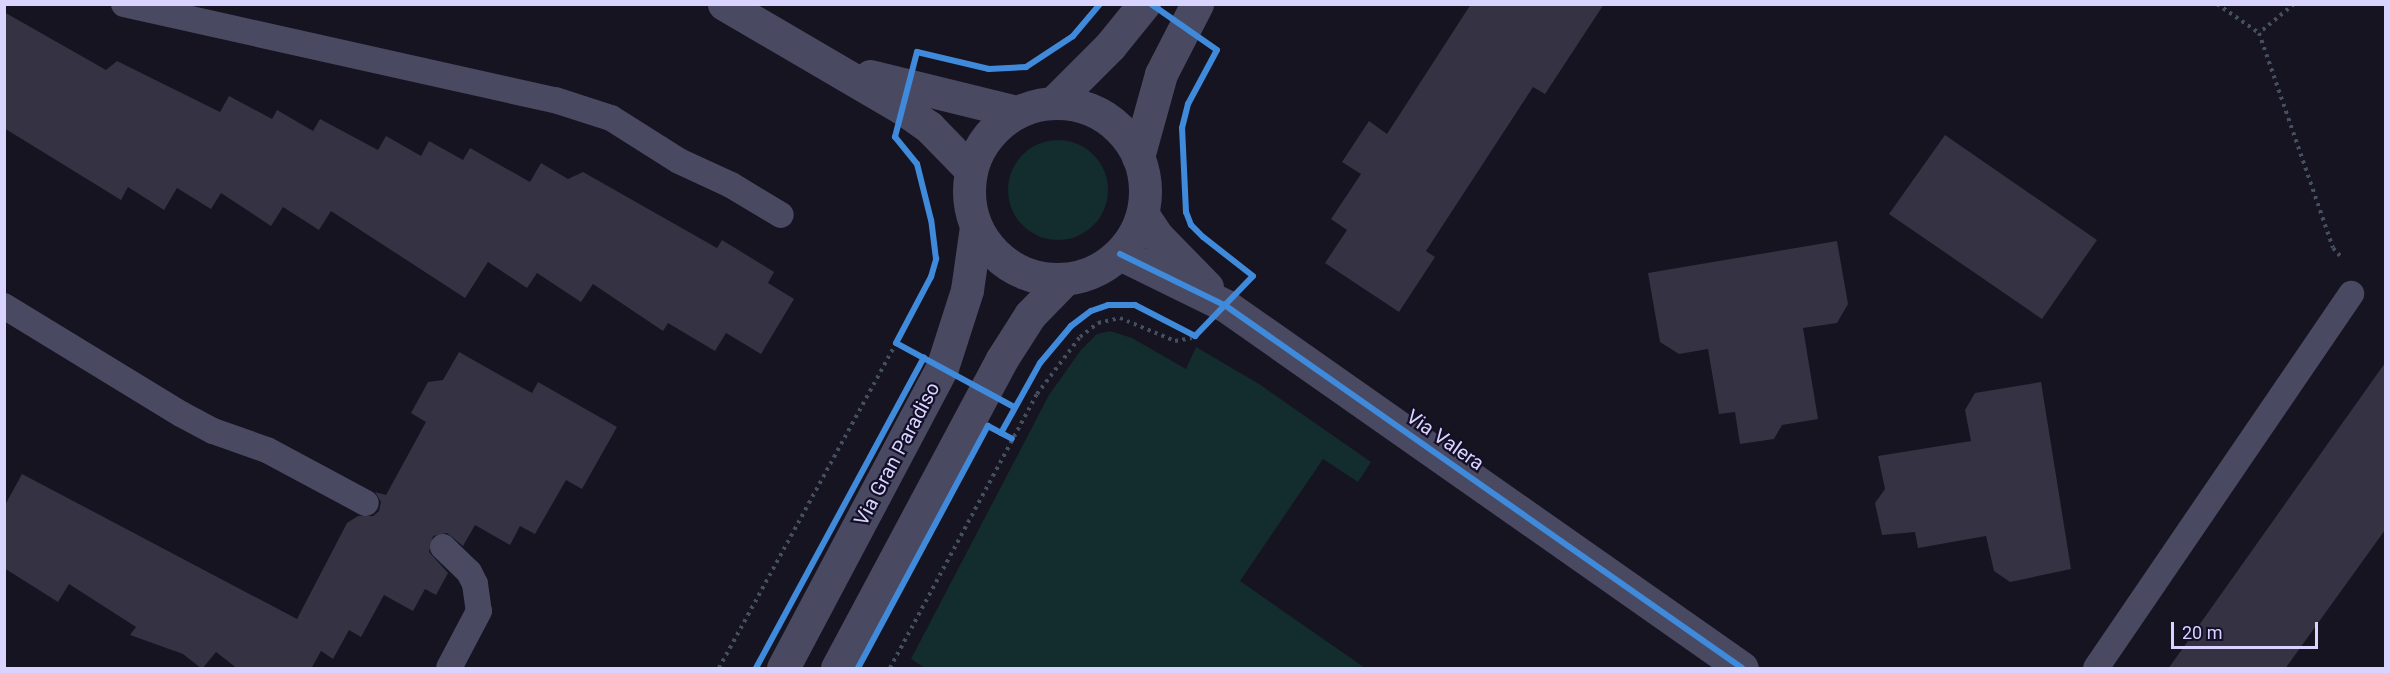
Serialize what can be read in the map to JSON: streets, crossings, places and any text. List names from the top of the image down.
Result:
{
  "streets": {
    "street": ["Via Valera", "Via Gran Paradiso"]
  },
  "crossings": [
    ["Via Valera", "Via Gran Paradiso"]
  ],
  "scale_bar": "20 m"
}
